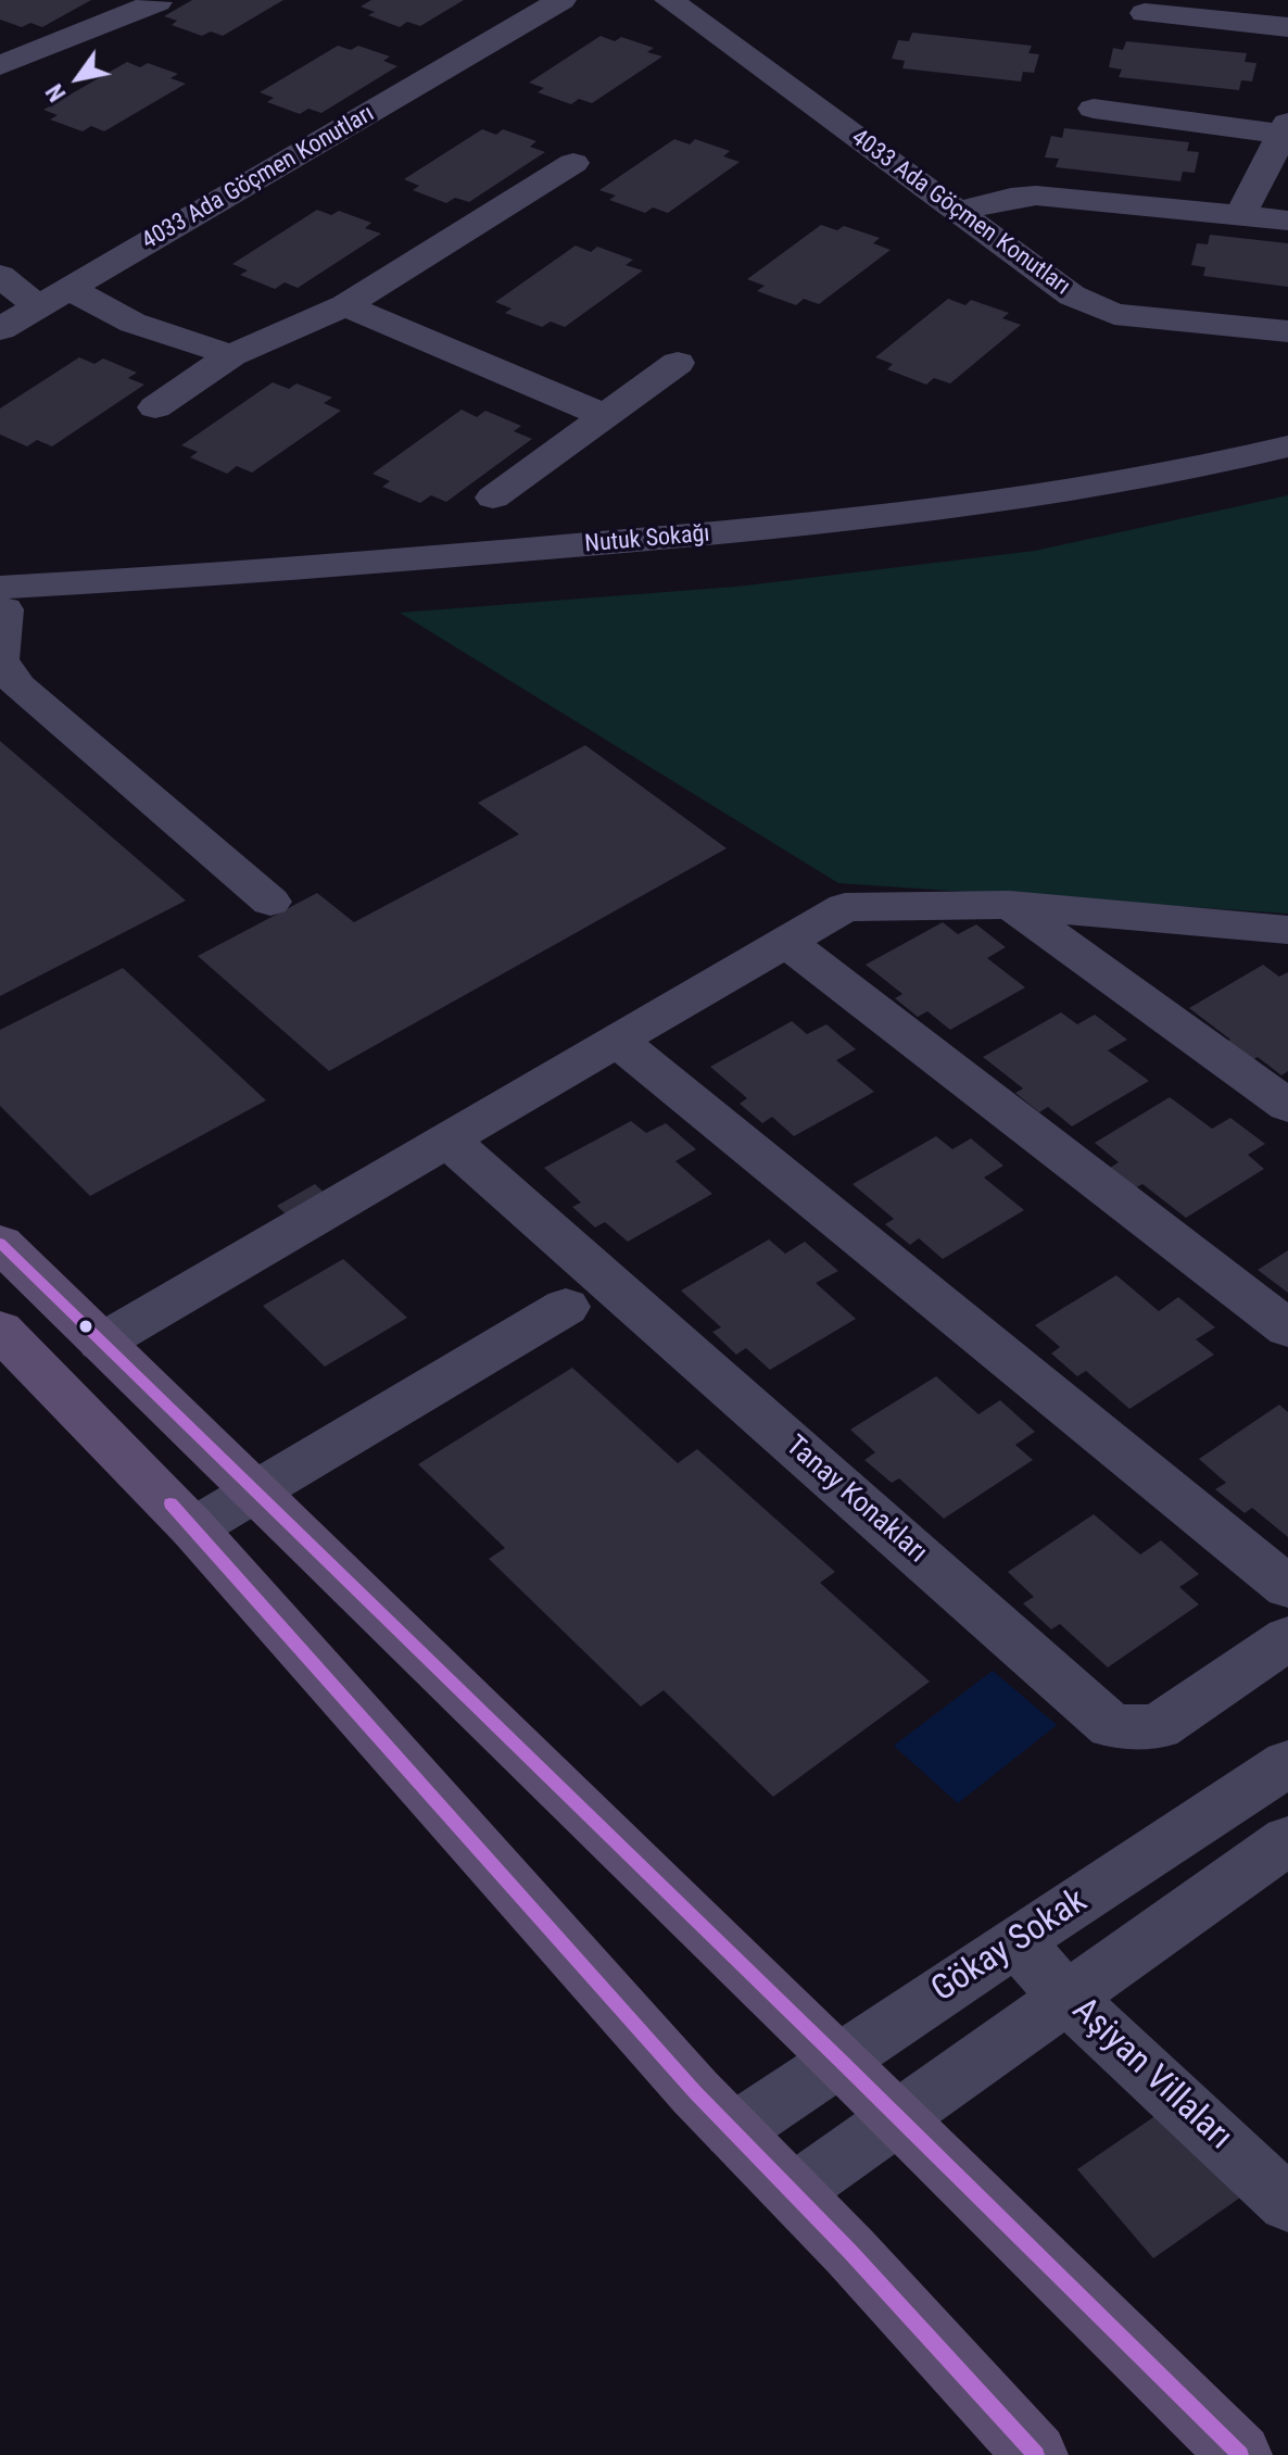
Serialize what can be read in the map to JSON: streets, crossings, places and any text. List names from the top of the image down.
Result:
{
  "streets": {
    "street": [
      "4033 Ada Göçmen Konutları",
      "Nutuk Sokağı",
      "Tanay Konakları",
      "Gökay Sokak",
      "Aşiyan Villaları"
    ]
  },
  "crossings": [
    ["Gökay Sokak", "Aşiyan Villaları"]
  ],
  "north": "bottom left"
}
